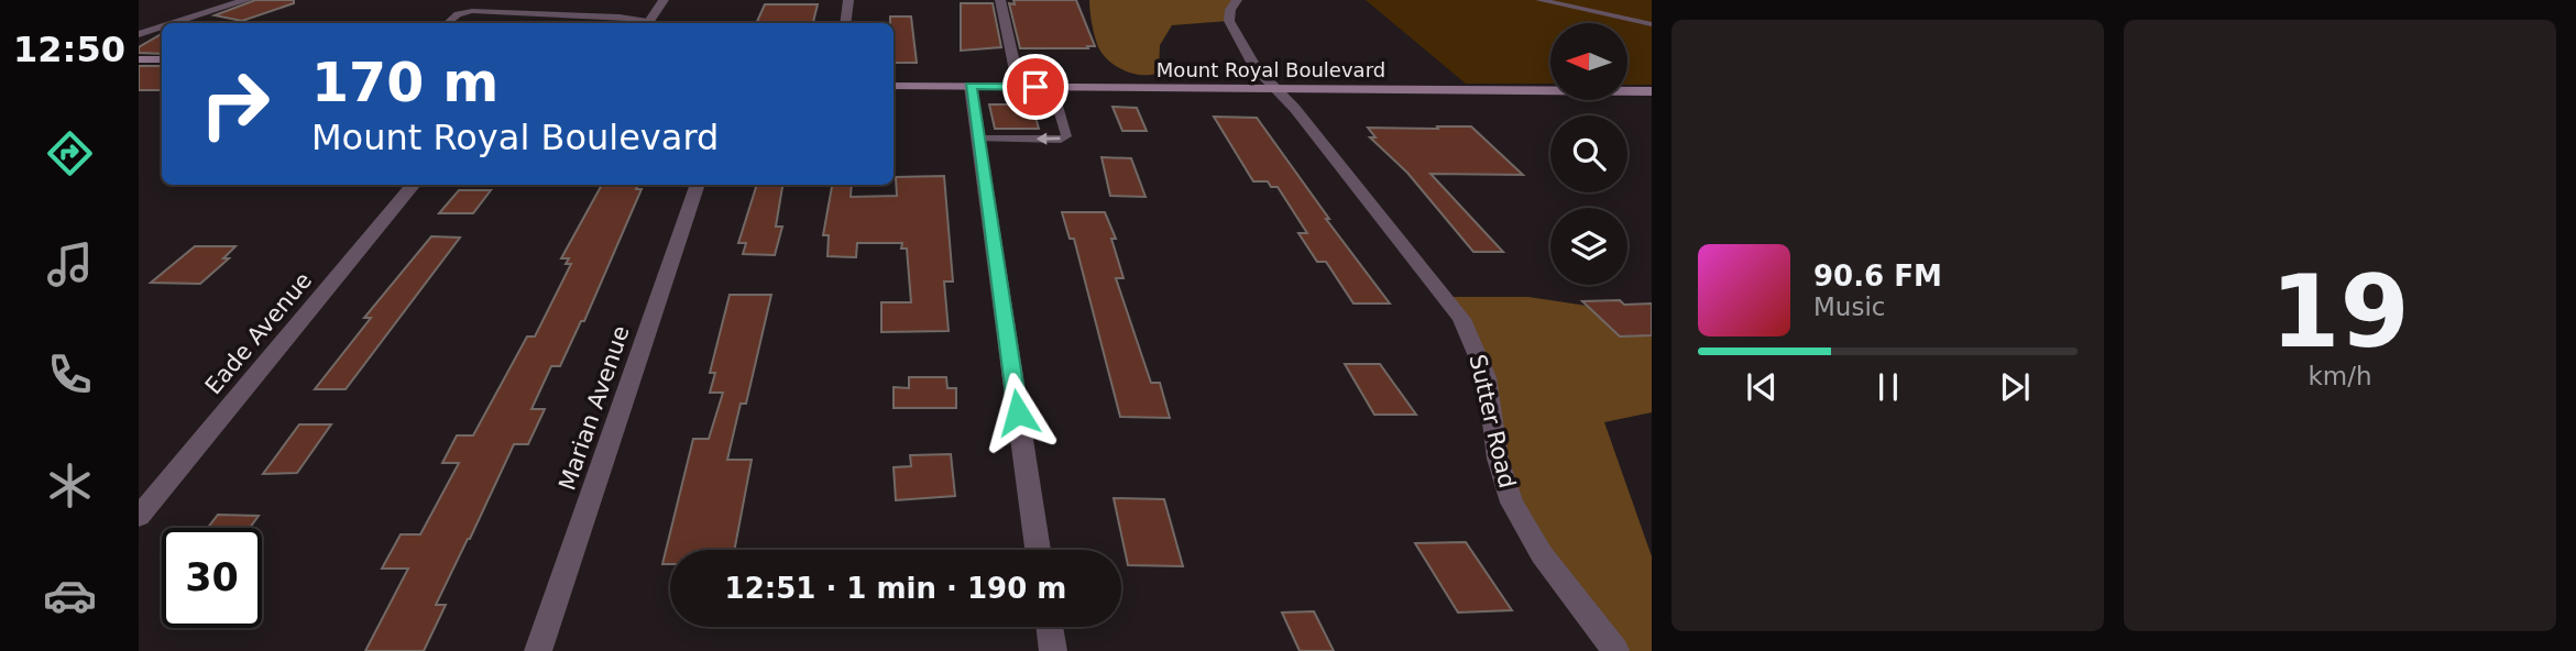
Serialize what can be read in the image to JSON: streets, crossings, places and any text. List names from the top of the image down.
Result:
{
  "streets": {
    "main road": ["Mount Royal Boulevard"],
    "street": ["Eade Avenue", "Marian Avenue", "Sutter Road"]
  },
  "crossings": [
    ["Mount Royal Boulevard", "Sutter Road"]
  ],
  "north": "left",
  "page": {
    "tabs": "12:50",
    "tile": ["19", "km/h"],
    "turn": ["170 m", "Mount Royal Boulevard"],
    "song": ["90.6 FM", "Music"],
    "limit": "30",
    "trip": "12:51 · 1 min · 190 m"
  }
}
